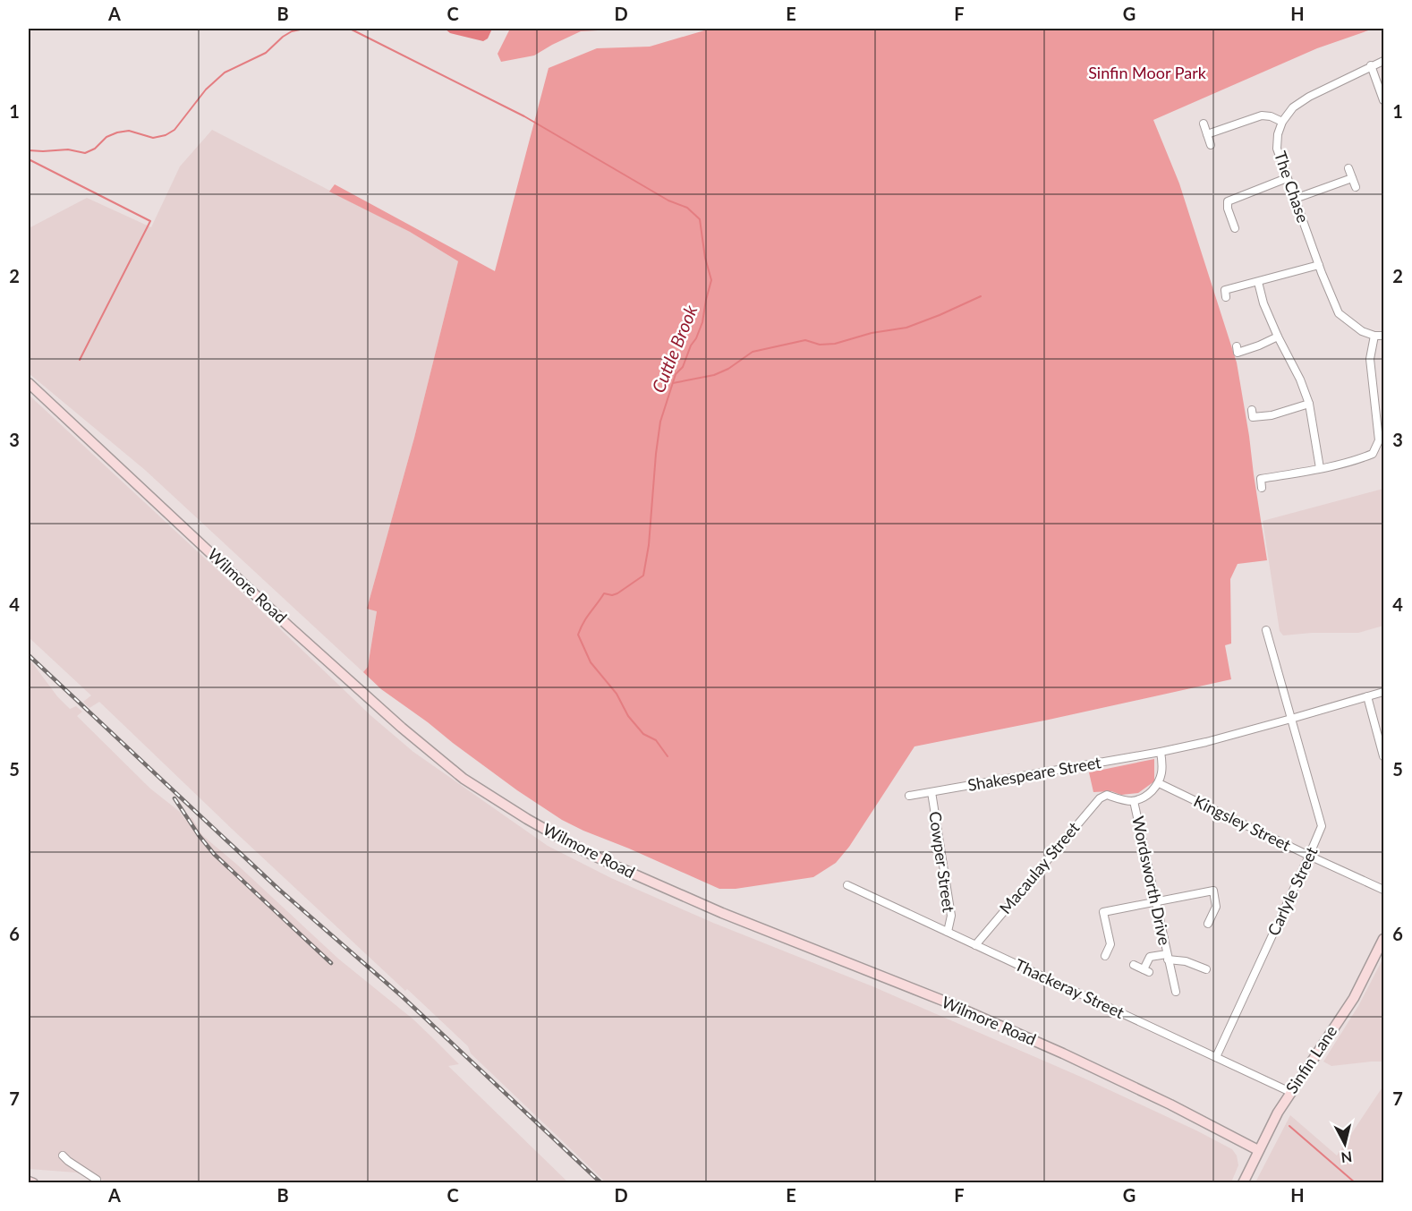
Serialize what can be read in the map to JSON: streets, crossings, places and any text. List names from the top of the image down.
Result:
{
  "streets": {
    "street": [
      "The Chase",
      "Wilmore Road",
      "Shakespeare Street",
      "Kingsley Street",
      "Cowper Street",
      "Macaulay Street",
      "Wordsworth Drive",
      "Carlyle Street",
      "Thackeray Street",
      "Sinfin Lane"
    ]
  },
  "crossings": [
    ["Wilmore Road", "Sinfin Lane"],
    ["Shakespeare Street", "Cowper Street"],
    ["Shakespeare Street", "Macaulay Street"],
    ["Shakespeare Street", "Wordsworth Drive"],
    ["Shakespeare Street", "Carlyle Street"],
    ["Kingsley Street", "Carlyle Street"],
    ["Cowper Street", "Thackeray Street"],
    ["Macaulay Street", "Thackeray Street"],
    ["Carlyle Street", "Thackeray Street"],
    ["Thackeray Street", "Sinfin Lane"]
  ],
  "water": ["Cuttle Brook"],
  "parks": ["Sinfin Moor Park"],
  "north": "bottom",
  "grid": {
    "columns": [
      "A",
      "B",
      "C",
      "D",
      "E",
      "F",
      "G",
      "H"
    ],
    "rows": [
      "1",
      "2",
      "3",
      "4",
      "5",
      "6",
      "7"
    ]
  }
}
